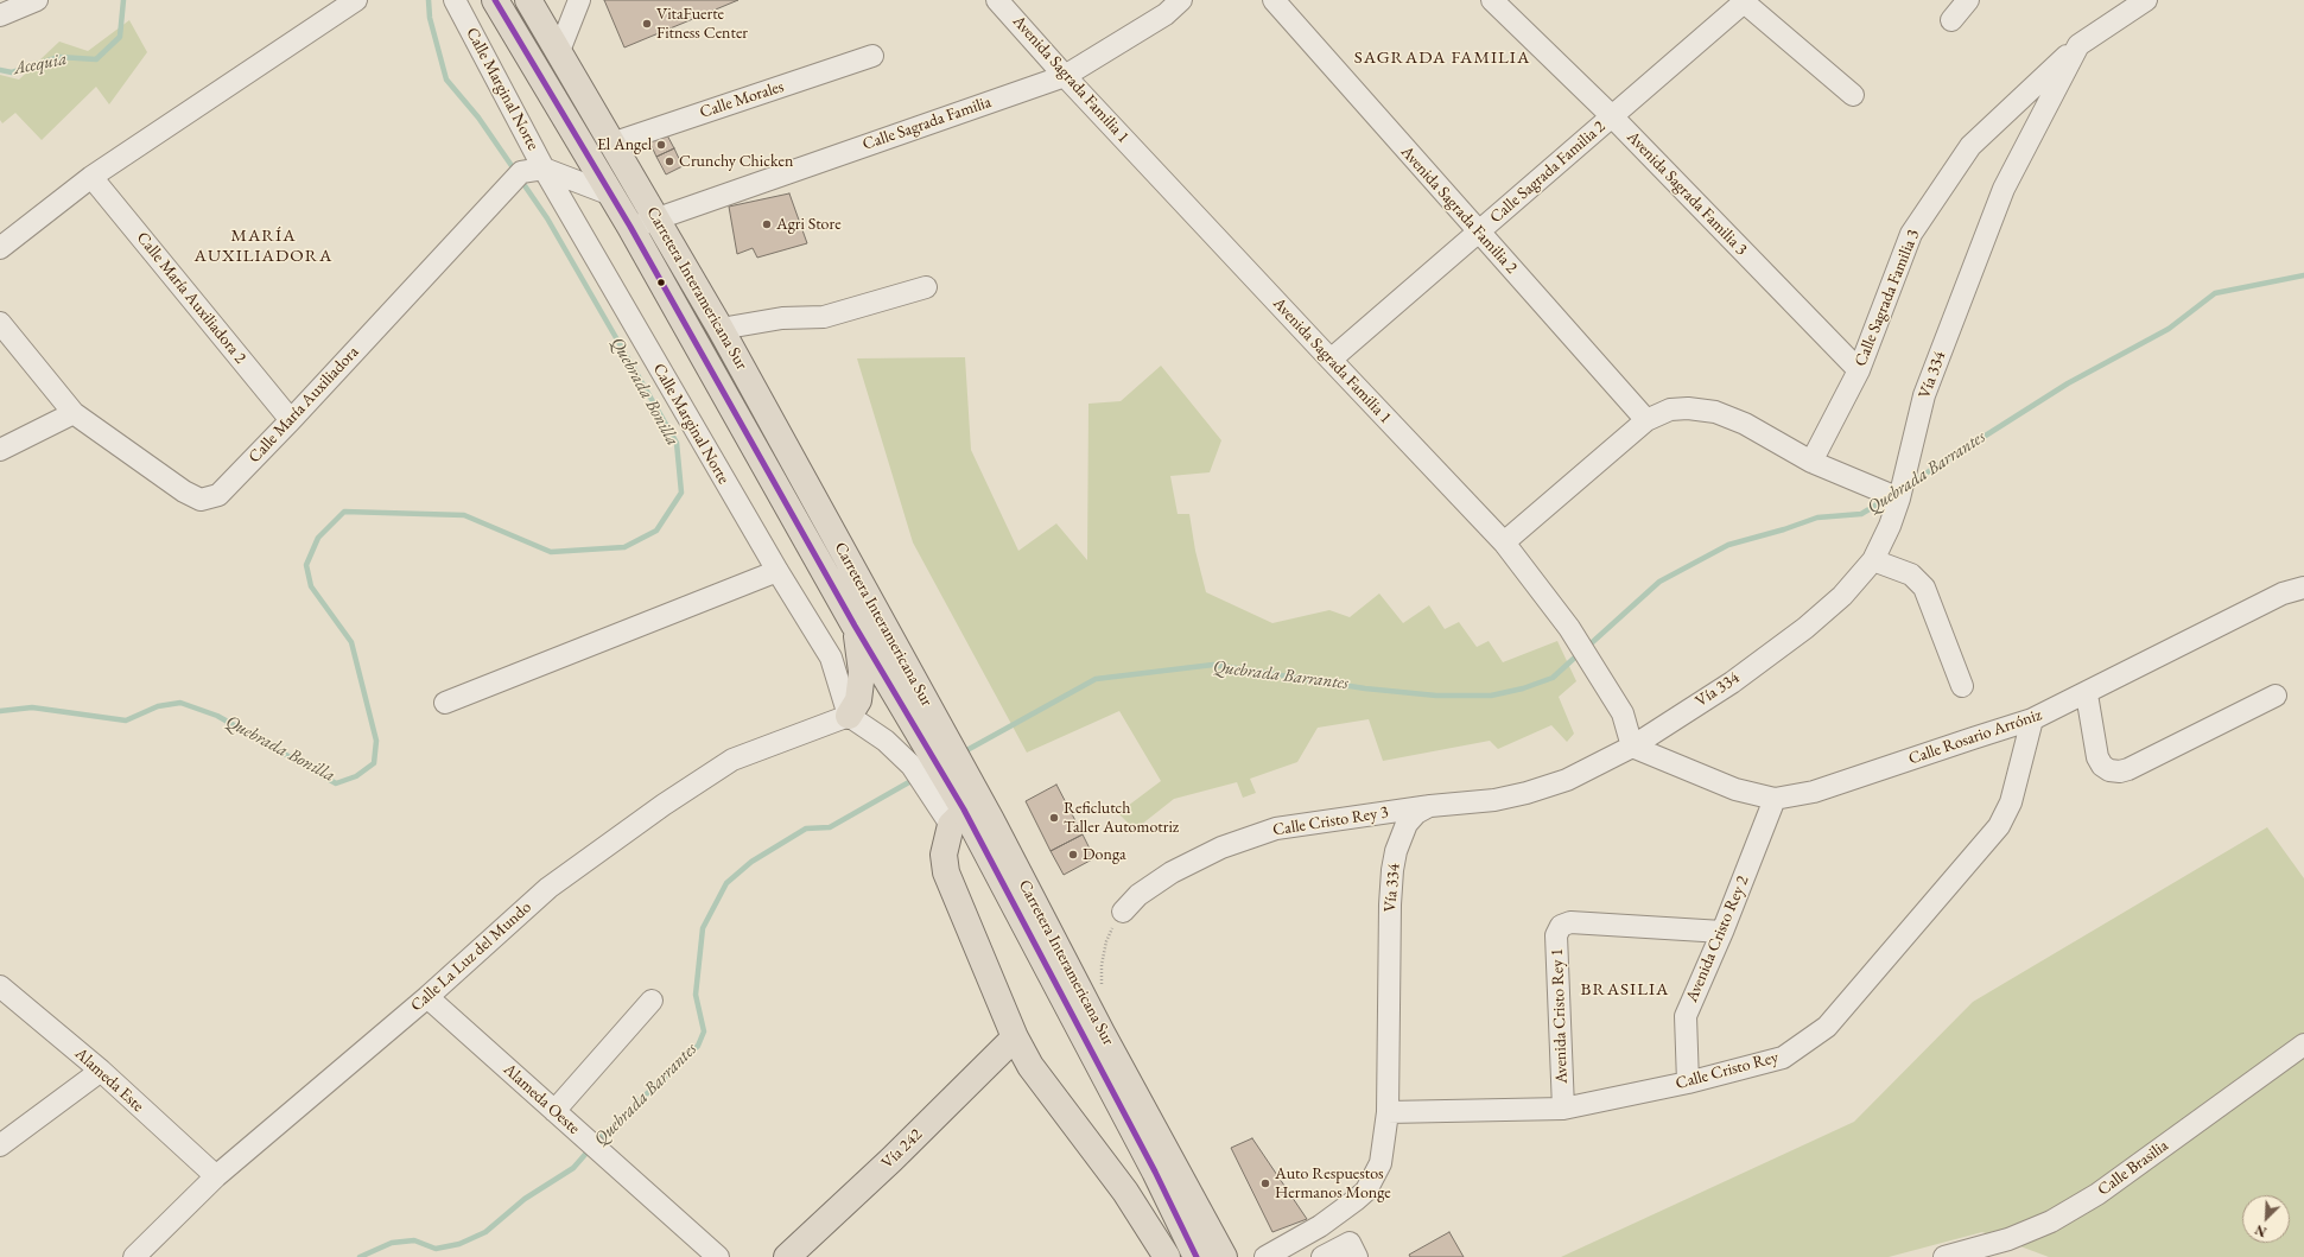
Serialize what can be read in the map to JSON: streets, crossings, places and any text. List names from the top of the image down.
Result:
{
  "streets": {
    "main road": ["Carretera Interamericana Sur", "Vía 242"],
    "street": [
      "Avenida Sagrada Familia 1",
      "Calle Marginal Norte",
      "Calle Morales",
      "Calle Sagrada Familia",
      "Calle Sagrada Familia 2",
      "Avenida Sagrada Familia 3",
      "Avenida Sagrada Familia 2",
      "Calle María Auxiliadora 2",
      "Calle Sagrada Familia 3",
      "Vía 334",
      "Calle María Auxiliadora",
      "Calle Rosario Arróniz",
      "Calle Cristo Rey 3",
      "Avenida Cristo Rey 2",
      "Calle La Luz del Mundo",
      "Avenida Cristo Rey 1",
      "Calle Cristo Rey",
      "Alameda Este",
      "Alameda Oeste",
      "Calle Brasilia"
    ]
  },
  "crossings": [
    ["Avenida Sagrada Familia 1", "Calle Sagrada Familia"],
    ["Avenida Sagrada Familia 1", "Calle Sagrada Familia 2"],
    ["Avenida Sagrada Familia 1", "Vía 334"],
    ["Avenida Sagrada Familia 1", "Calle Rosario Arróniz"],
    ["Calle Marginal Norte", "Calle María Auxiliadora"],
    ["Calle Marginal Norte", "Calle La Luz del Mundo"],
    ["Calle Morales", "Carretera Interamericana Sur"],
    ["Calle Sagrada Familia", "Carretera Interamericana Sur"],
    ["Calle Sagrada Familia 2", "Avenida Sagrada Familia 3"],
    ["Calle Sagrada Familia 2", "Avenida Sagrada Familia 2"],
    ["Avenida Sagrada Familia 3", "Calle Sagrada Familia 3"],
    ["Calle María Auxiliadora 2", "Calle María Auxiliadora"],
    ["Calle Sagrada Familia 3", "Vía 334"],
    ["Vía 334", "Calle Rosario Arróniz"],
    ["Vía 334", "Calle Cristo Rey 3"],
    ["Vía 334", "Calle Cristo Rey"],
    ["Calle Rosario Arróniz", "Avenida Cristo Rey 2"],
    ["Calle Rosario Arróniz", "Calle Cristo Rey"],
    ["Avenida Cristo Rey 2", "Avenida Cristo Rey 1"],
    ["Avenida Cristo Rey 2", "Calle Cristo Rey"],
    ["Calle La Luz del Mundo", "Alameda Este"],
    ["Calle La Luz del Mundo", "Alameda Oeste"],
    ["Avenida Cristo Rey 1", "Calle Cristo Rey"]
  ],
  "districts": ["SAGRADA FAMILIA", "MARÍA AUXILIADORA", "BRASILIA"],
  "water": ["Acequia", "Quebrada Bonilla", "Quebrada Barrantes"],
  "places": [
    "VitaFuerte Fitness Center",
    "El Angel",
    "Crunchy Chicken",
    "Agri Store",
    "Reficlutch Taller Automotriz",
    "Donga",
    "Auto Respuestos Hermanos Monge"
  ],
  "north": "bottom left"
}
